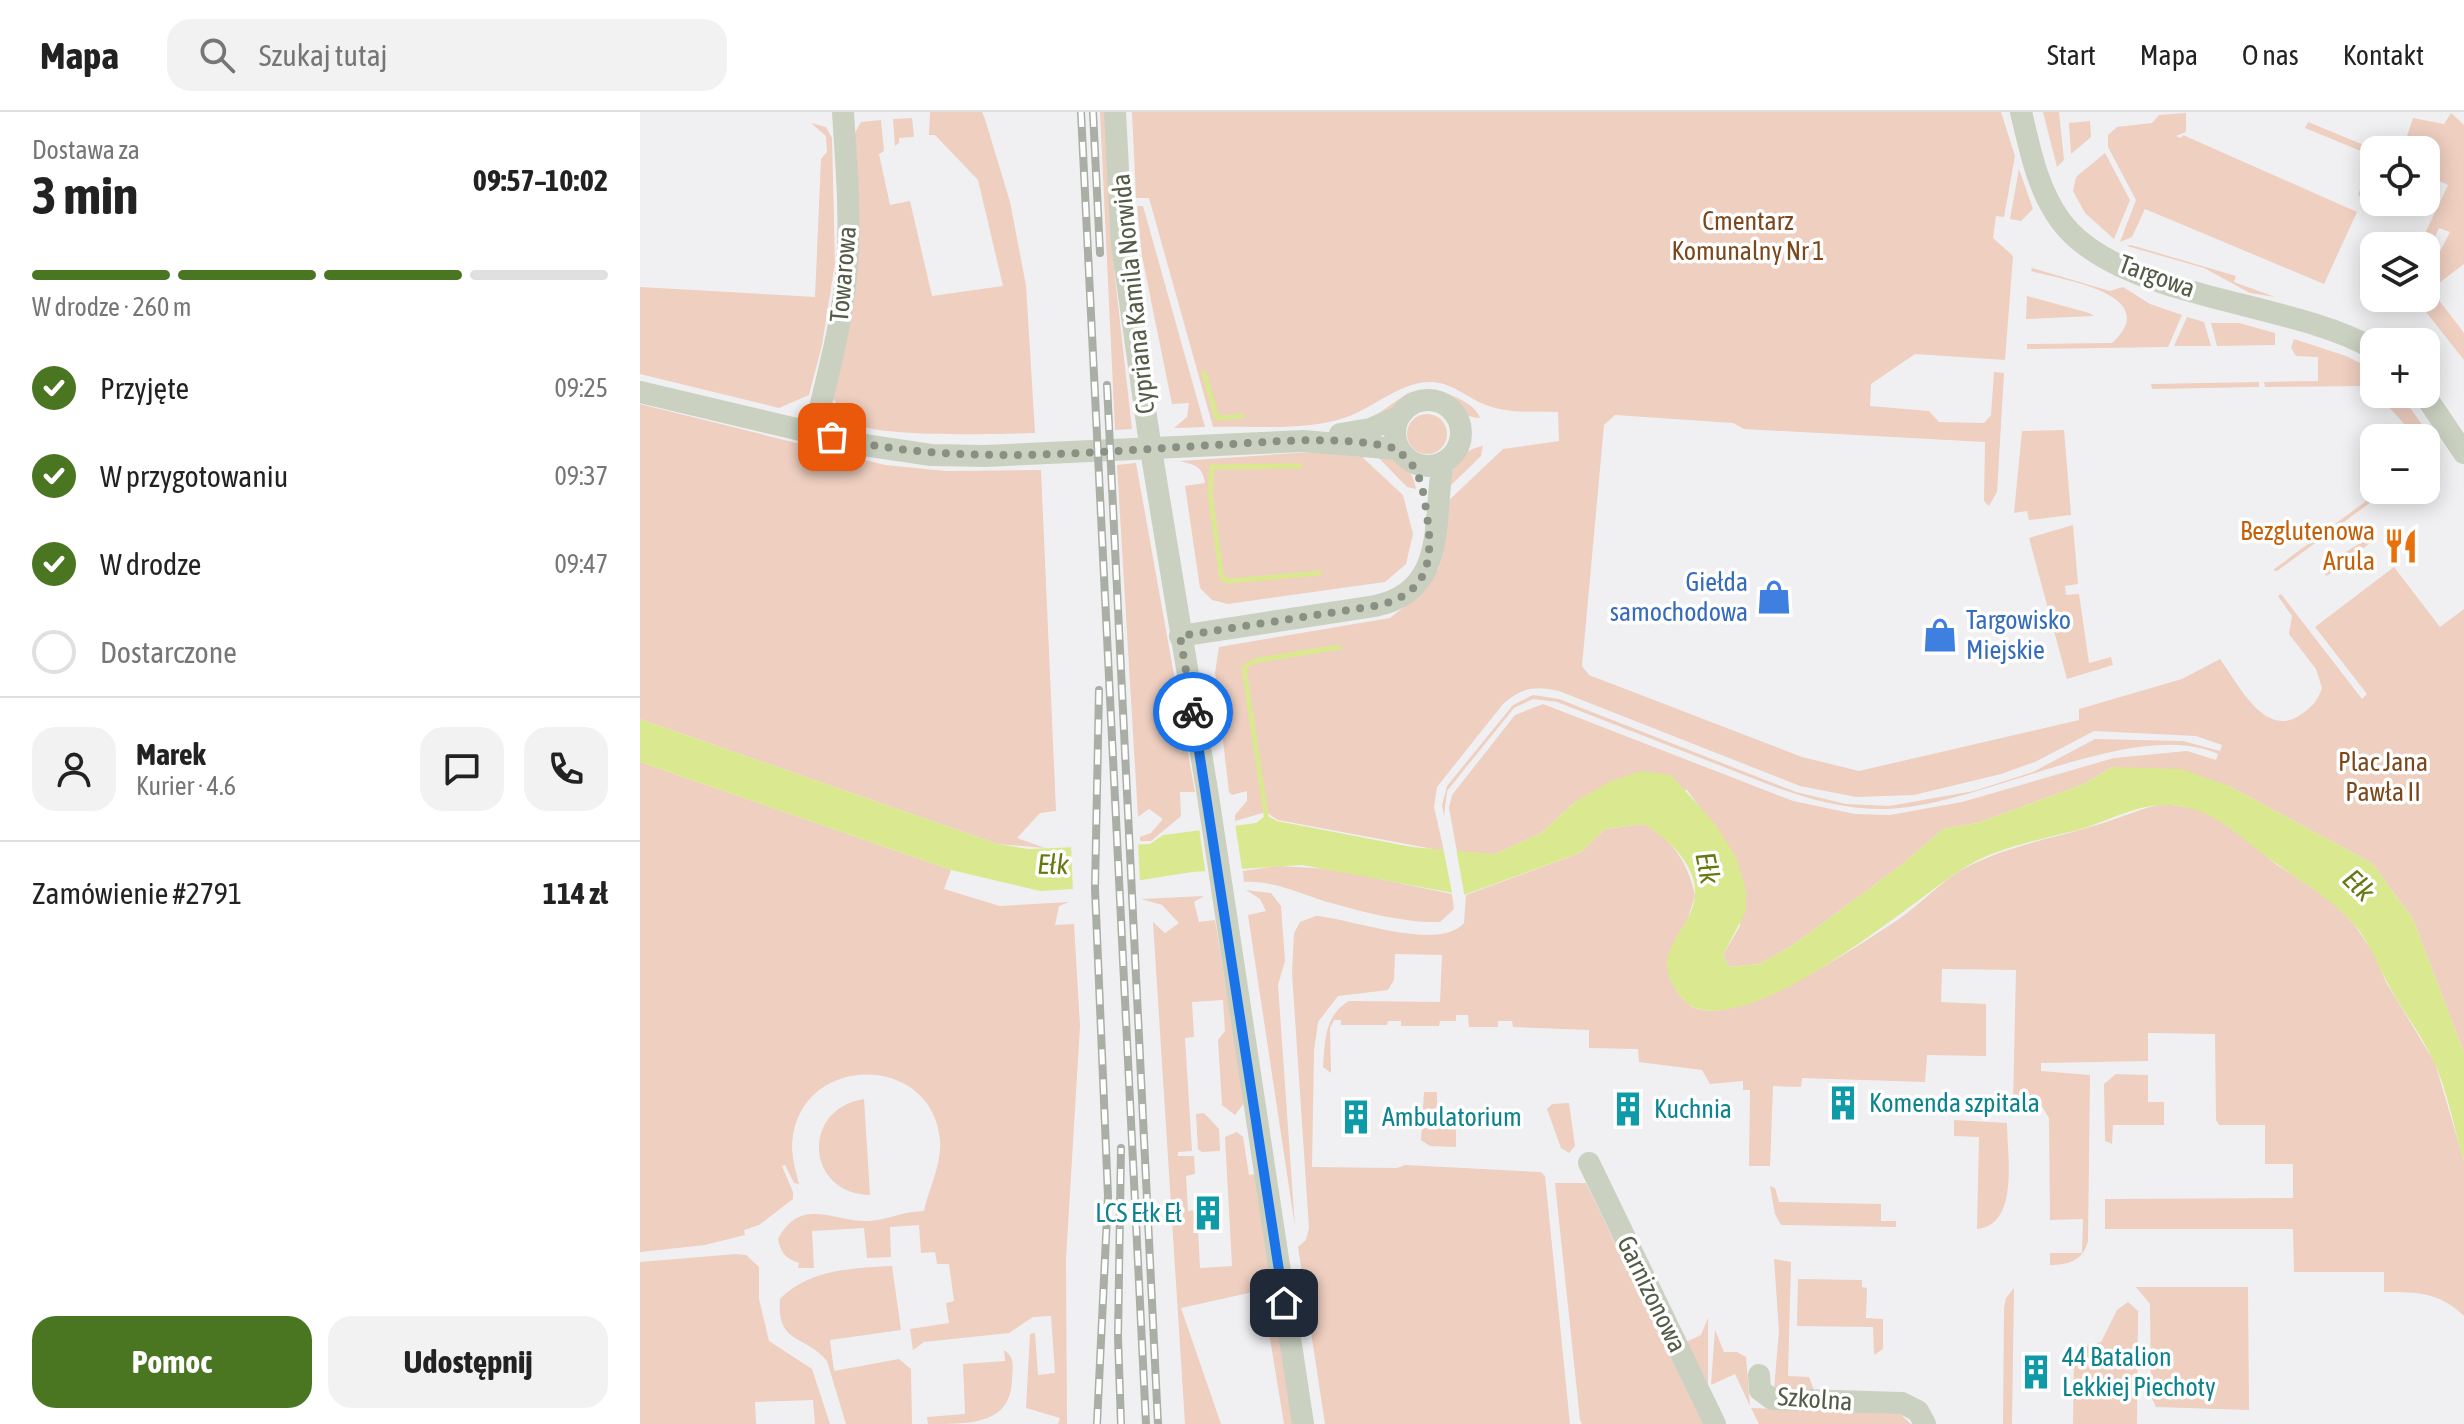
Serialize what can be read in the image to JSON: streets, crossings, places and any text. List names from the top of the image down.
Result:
{
  "streets": {
    "street": [
      "Towarowa",
      "Targowa",
      "Cypriana Kamila Norwida",
      "Garnizonowa",
      "Szkolna"
    ]
  },
  "water": ["Ełk"],
  "parks": ["Cmentarz Komunalny Nr 1", "Plac Jana Pawła II"],
  "places": {
    "restaurant": ["Bezglutenowa Arula"],
    "shop": ["Giełda samochodowa", "Targowisko Miejskie"],
    "building": [
      "Komenda szpitala",
      "Kuchnia",
      "Ambulatorium",
      "LCS Ełk Eł",
      "44 Batalion Lekkiej Piechoty"
    ]
  },
  "page": {
    "header": "Mapa",
    "search": "Szukaj tutaj",
    "nav": [
      "Start",
      "Mapa",
      "O nas",
      "Kontakt"
    ],
    "heading": ["3 min", "Dostawa za", "09:57–10:02"],
    "panel": [
      "Marek",
      "Kurier · 4.6",
      "Zamówienie #2791",
      "114 zł"
    ],
    "map_buttons": ["+", "−"],
    "bar": "W drodze · 260 m",
    "list": [
      ["Przyjęte", "09:25"],
      ["W przygotowaniu", "09:37"],
      ["W drodze", "09:47"],
      "Dostarczone"
    ],
    "buttons": ["Pomoc", "Udostępnij"]
  }
}
